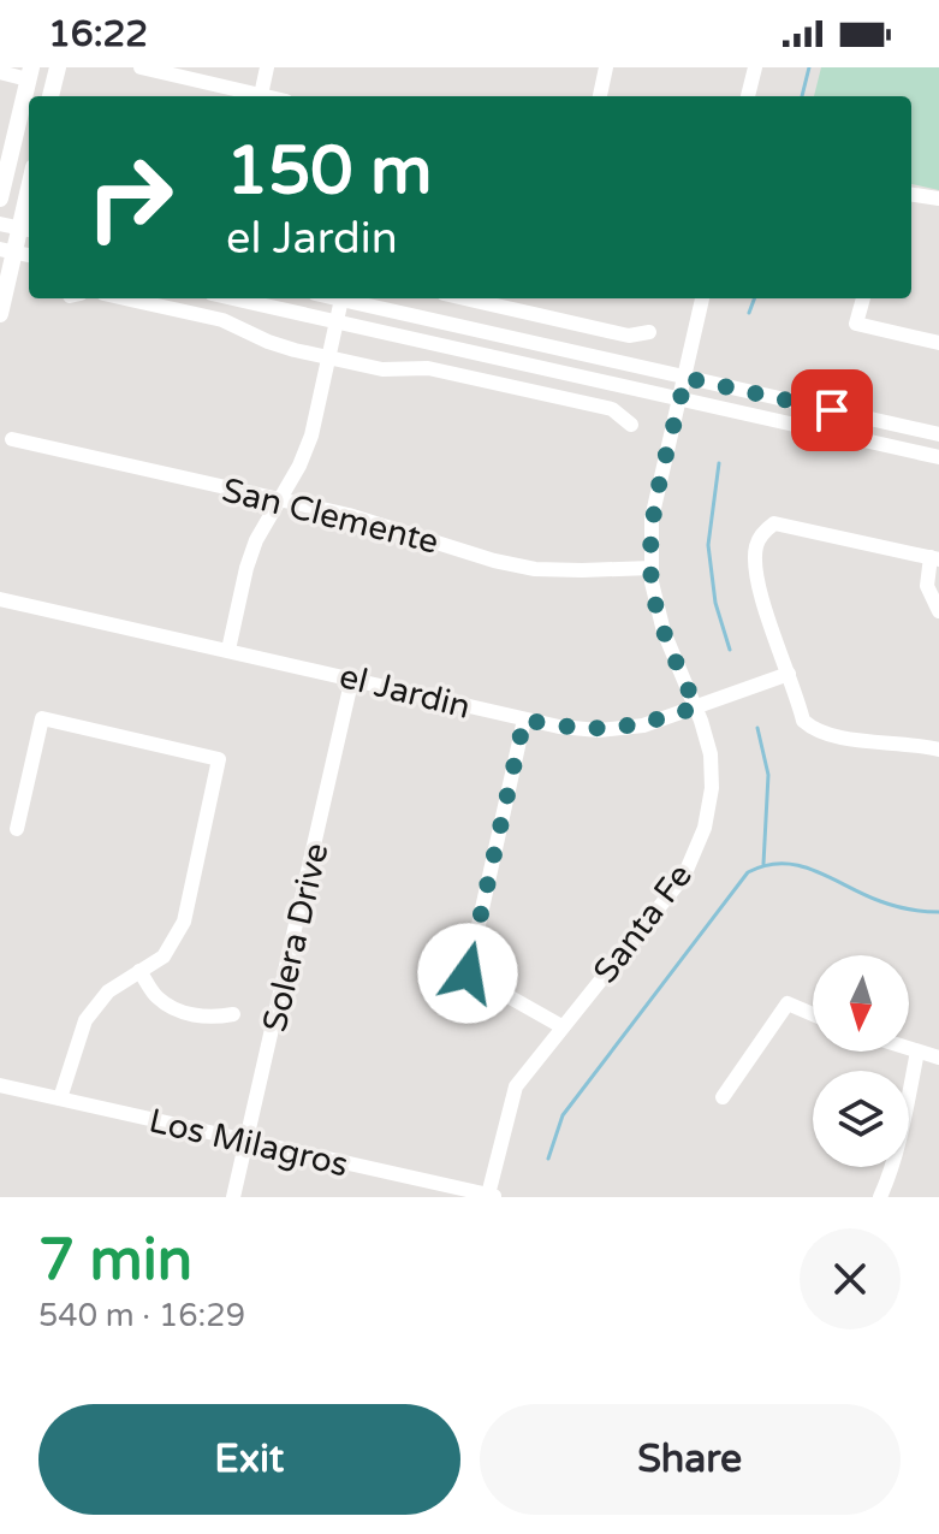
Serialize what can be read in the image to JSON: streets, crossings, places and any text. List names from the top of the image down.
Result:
{
  "streets": {
    "street": [
      "San Clemente",
      "el Jardin",
      "Santa Fe",
      "Solera Drive",
      "Los Milagros"
    ]
  },
  "crossings": [
    ["San Clemente", "Santa Fe"],
    ["el Jardin", "Santa Fe"],
    ["el Jardin", "Solera Drive"],
    ["Santa Fe", "Los Milagros"],
    ["Solera Drive", "Los Milagros"]
  ],
  "north": "bottom",
  "page": {
    "status": "16:22",
    "turn": ["150 m", "el Jardin"],
    "heading": ["7 min", "540 m · 16:29"],
    "buttons": ["Exit", "Share"]
  }
}
